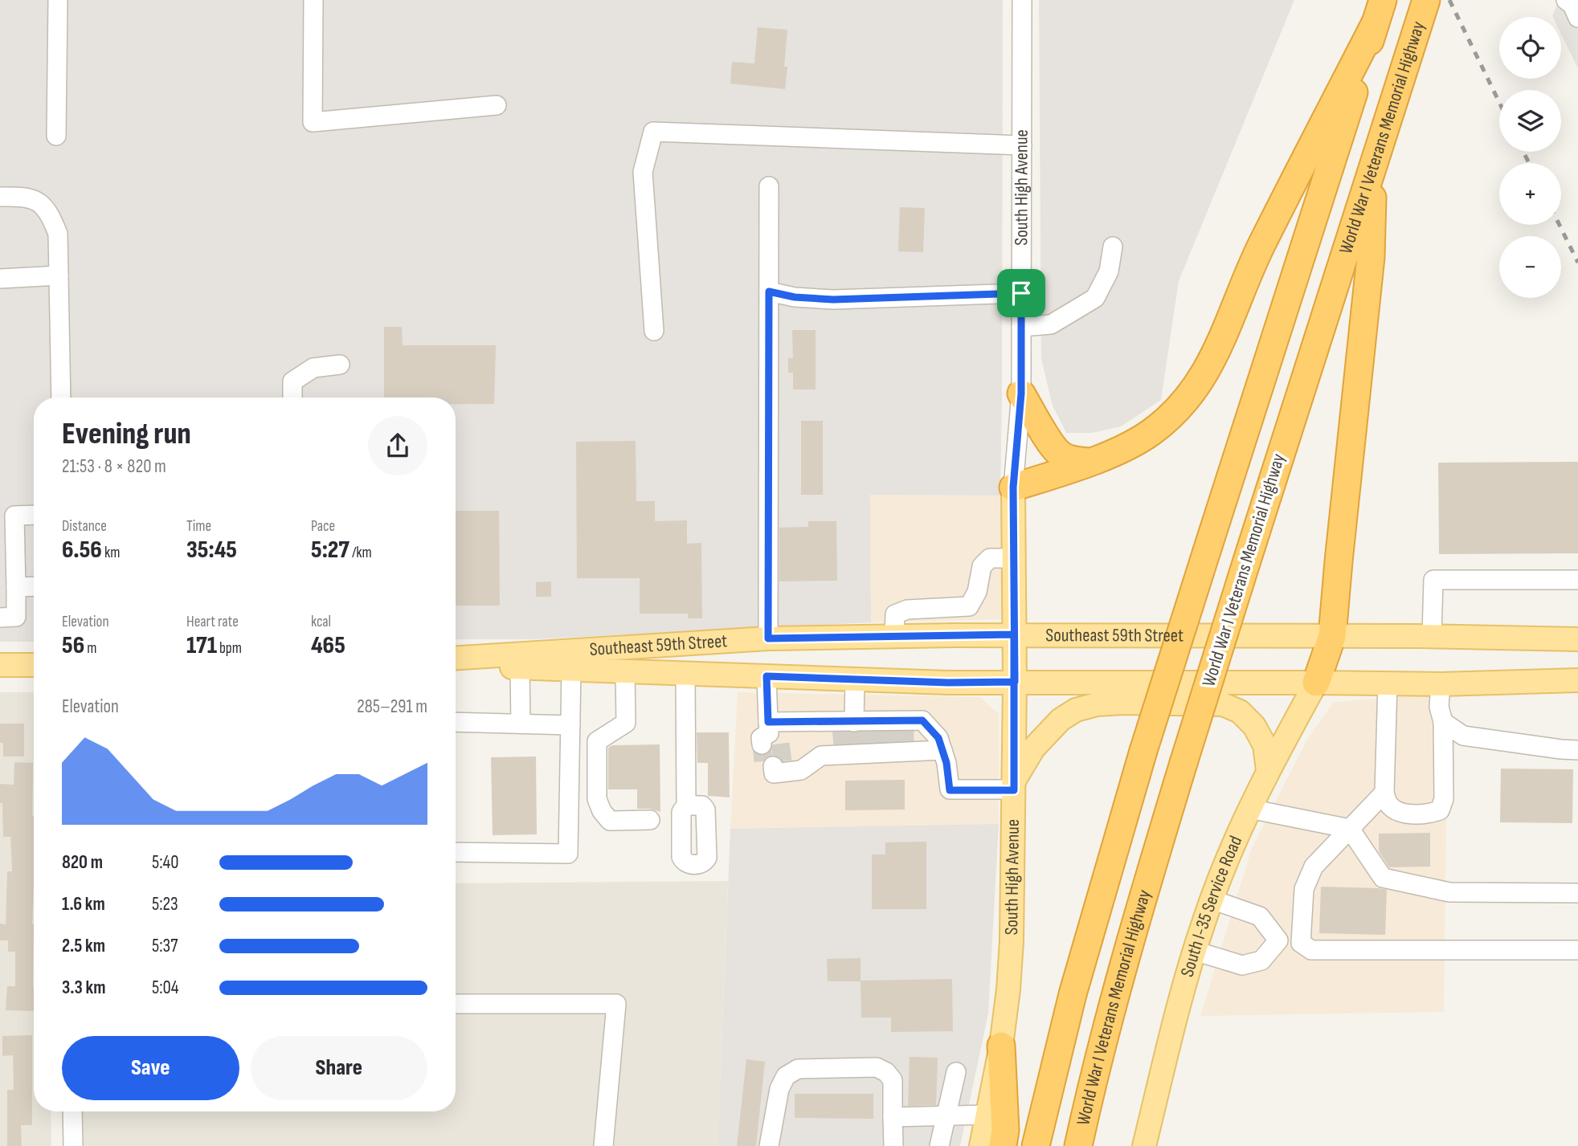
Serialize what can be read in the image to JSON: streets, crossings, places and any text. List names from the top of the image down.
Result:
{
  "streets": {
    "highway": ["World War I Veterans Memorial Highway"],
    "main road": ["South High Avenue", "Southeast 59th Street", "South I-35 Service Road"]
  },
  "crossings": [
    ["South High Avenue", "Southeast 59th Street"],
    ["Southeast 59th Street", "South I-35 Service Road"]
  ],
  "page": {
    "map_buttons": ["+", "−"],
    "heading": ["Evening run", "21:53 · 8 × 820 m"],
    "stats": [
      ["Distance", "6.56 km"],
      ["Time", "35:45"],
      ["Pace", "5:27 /km"],
      ["Elevation", "56 m"],
      ["Heart rate", "171 bpm"],
      ["kcal", "465"]
    ],
    "chart": ["Elevation", "285–291 m"],
    "list": [
      {
        "name": "820 m",
        "note": "5:40"
      },
      {
        "name": "1.6 km",
        "note": "5:23"
      },
      {
        "name": "2.5 km",
        "note": "5:37"
      },
      {
        "name": "3.3 km",
        "note": "5:04"
      }
    ],
    "buttons": ["Save", "Share"]
  }
}
